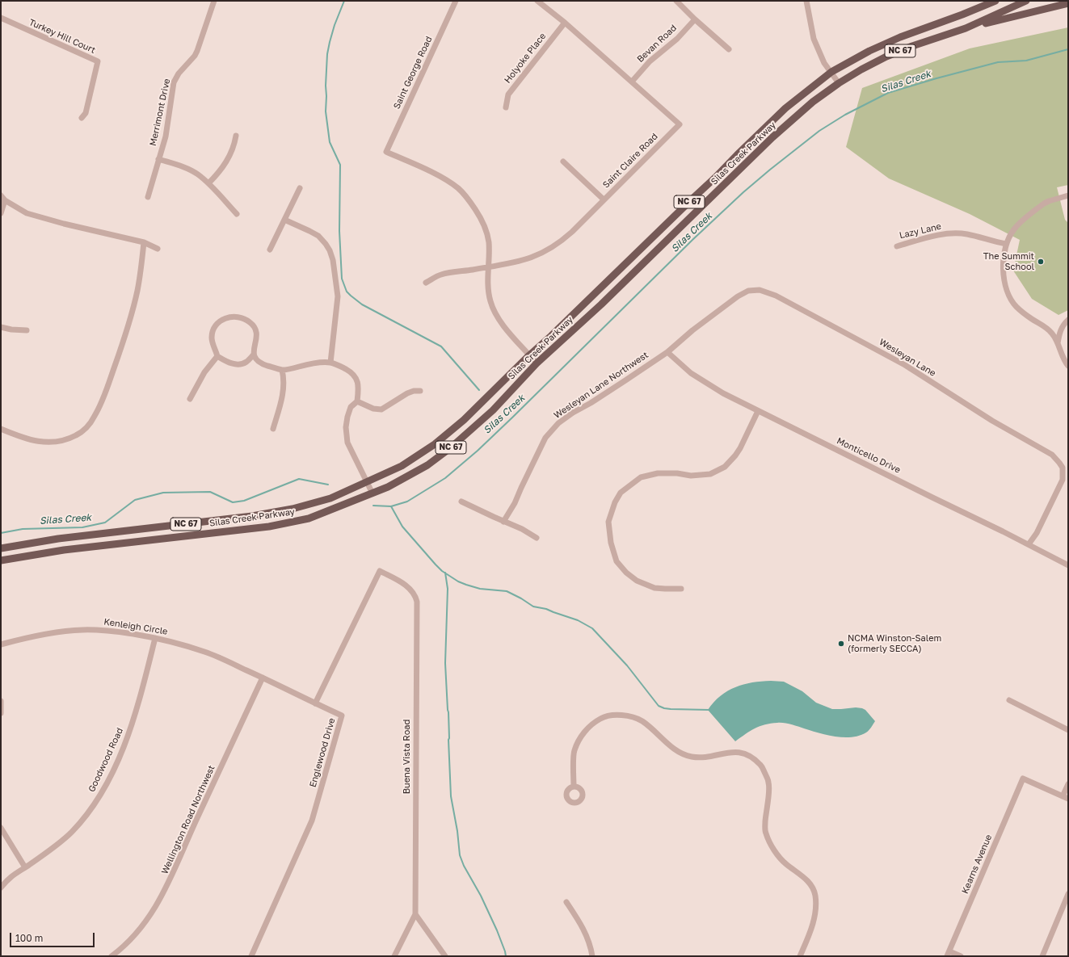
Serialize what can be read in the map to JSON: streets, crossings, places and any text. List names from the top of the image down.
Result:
{
  "streets": {
    "main road": ["NC 67", "Silas Creek Parkway"],
    "street": [
      "Turkey Hill Court",
      "Bevan Road",
      "Holyoke Place",
      "Saint George Road",
      "Merrimont Drive",
      "Saint Claire Road",
      "Lazy Lane",
      "Wesleyan Lane",
      "Wesleyan Lane Northwest",
      "Monticello Drive",
      "Kenleigh Circle",
      "Englewood Drive",
      "Buena Vista Road",
      "Goodwood Road",
      "Wellington Road Northwest",
      "Kearns Avenue"
    ]
  },
  "crossings": [
    ["Bevan Road", "Saint Claire Road"],
    ["NC 67", "Silas Creek Parkway"],
    ["Holyoke Place", "Saint Claire Road"],
    ["Saint George Road", "Saint Claire Road"],
    ["Wesleyan Lane", "Wesleyan Lane Northwest"],
    ["Wesleyan Lane", "Monticello Drive"],
    ["Wesleyan Lane Northwest", "Monticello Drive"],
    ["Kenleigh Circle", "Englewood Drive"],
    ["Kenleigh Circle", "Buena Vista Road"],
    ["Kenleigh Circle", "Goodwood Road"],
    ["Kenleigh Circle", "Wellington Road Northwest"],
    ["Englewood Drive", "Buena Vista Road"]
  ],
  "water": ["Silas Creek"],
  "places": ["The Summit School", "NCMA Winston-Salem (formerly SECCA)"],
  "scale_bar": "100 m"
}
